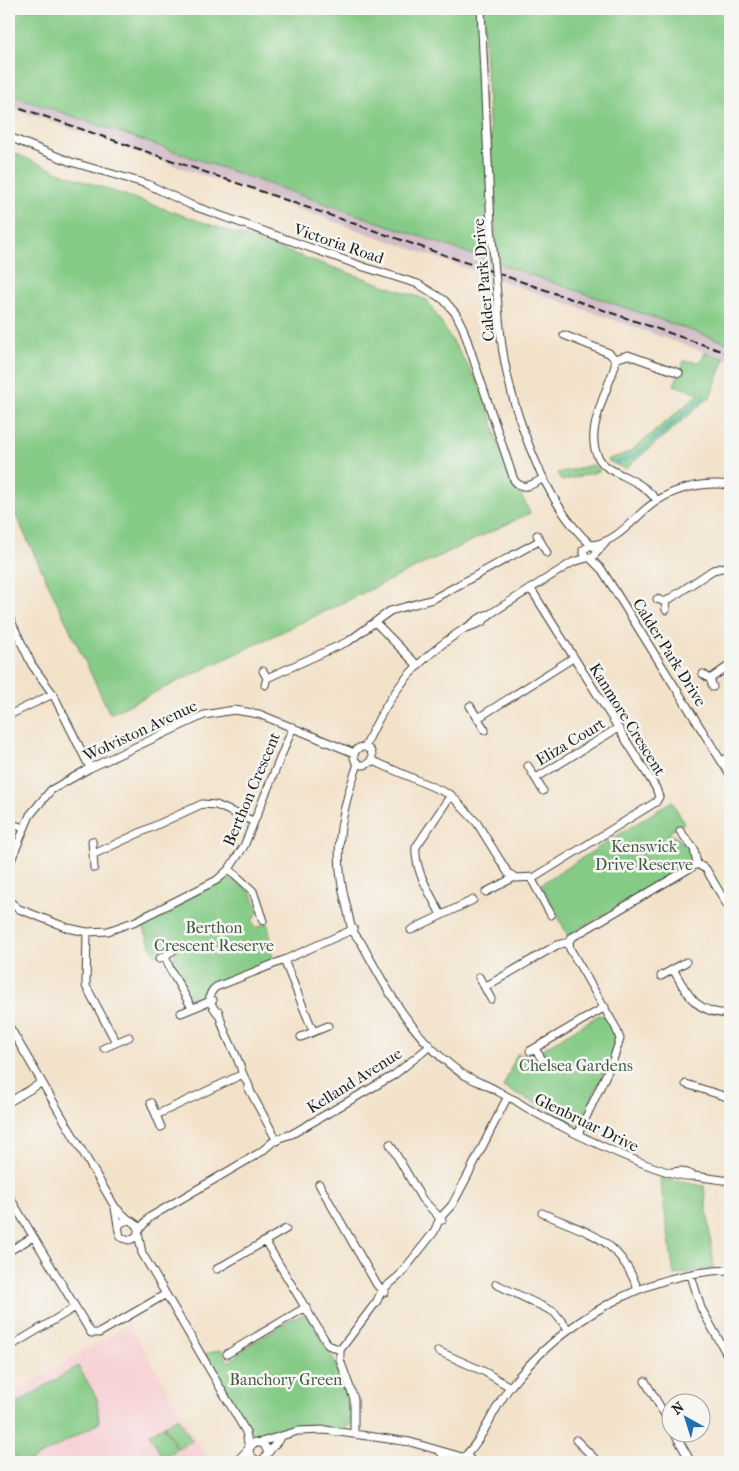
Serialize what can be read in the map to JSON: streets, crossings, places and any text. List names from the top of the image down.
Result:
{
  "streets": {
    "street": [
      "Victoria Road",
      "Calder Park Drive",
      "Kanmore Crescent",
      "Wolviston Avenue",
      "Eliza Court",
      "Berthon Crescent",
      "Kelland Avenue",
      "Glenbruar Drive"
    ]
  },
  "crossings": [
    ["Victoria Road", "Calder Park Drive"],
    ["Kanmore Crescent", "Eliza Court"],
    ["Wolviston Avenue", "Berthon Crescent"]
  ],
  "parks": [
    "Kenswick Drive Reserve",
    "Berthon Crescent Reserve",
    "Chelsea Gardens",
    "Banchory Green"
  ],
  "north": "top left"
}
